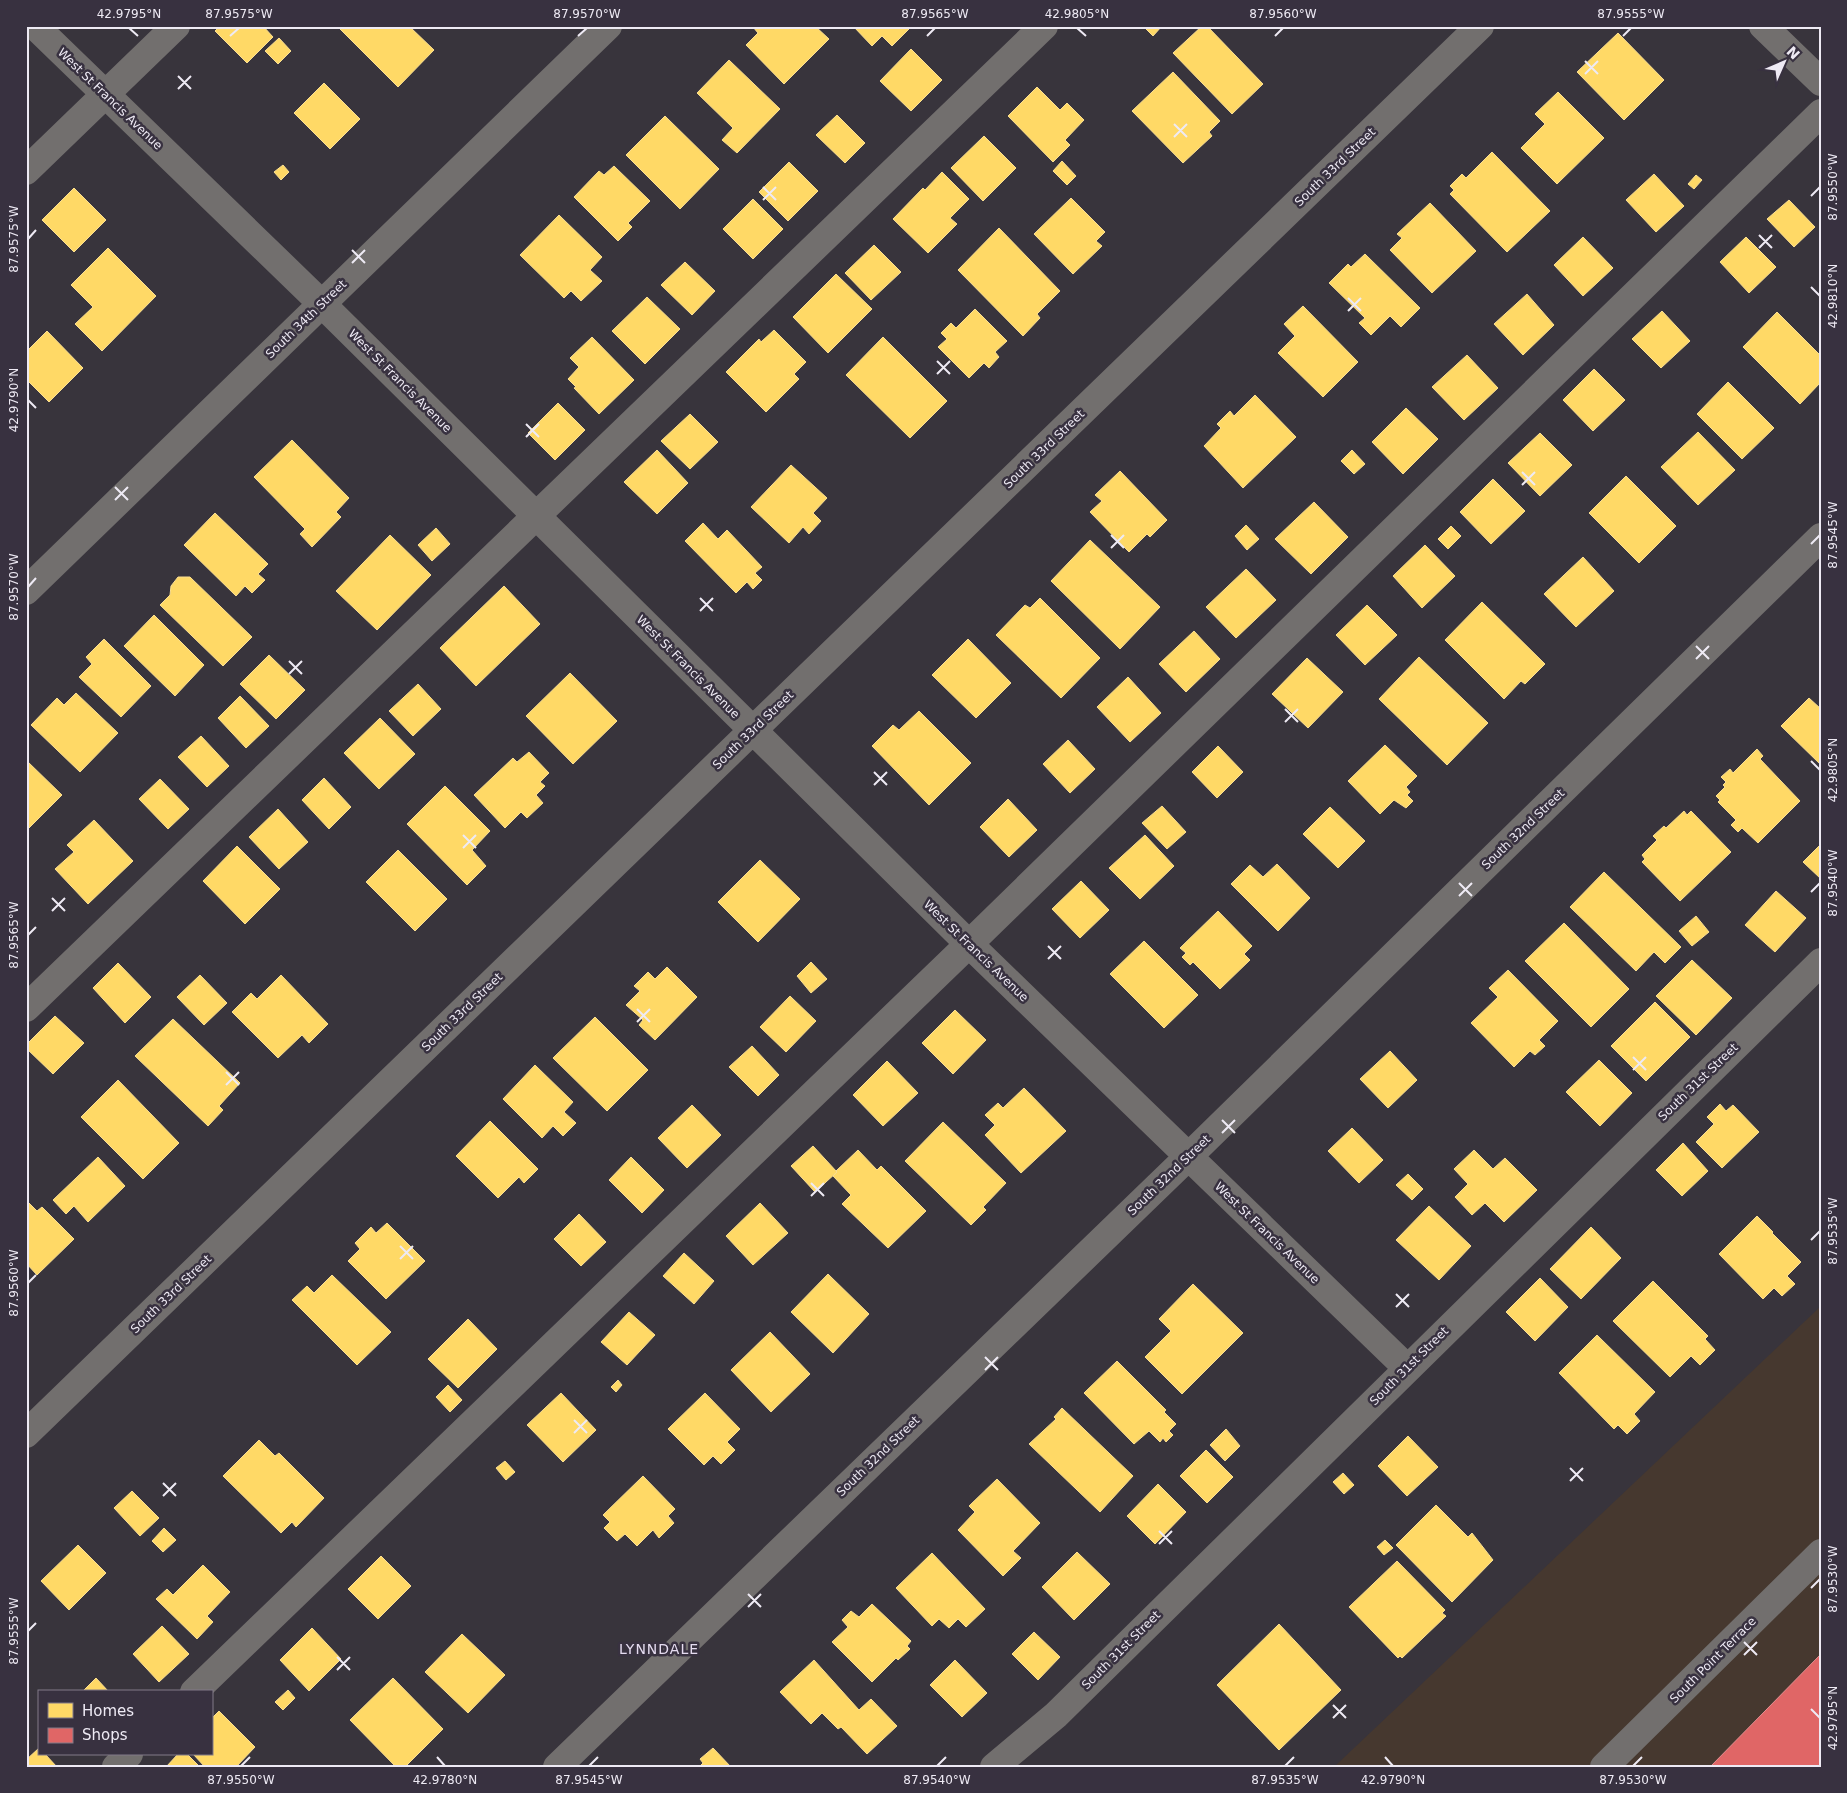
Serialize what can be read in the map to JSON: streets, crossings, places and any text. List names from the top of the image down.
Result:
{
  "streets": {
    "street": [
      "West St Francis Avenue",
      "South 33rd Street",
      "South 34th Street",
      "South 32nd Street",
      "South 31st Street",
      "South Point Terrace"
    ]
  },
  "crossings": [
    ["West St Francis Avenue", "South 33rd Street"],
    ["West St Francis Avenue", "South 34th Street"],
    ["West St Francis Avenue", "South 32nd Street"],
    ["West St Francis Avenue", "South 31st Street"]
  ],
  "districts": ["LYNNDALE"],
  "legend": ["Homes", "Shops"],
  "north": "top right",
  "coordinates": [
    "42.9795°N",
    "87.9575°W",
    "87.9570°W",
    "87.9565°W",
    "42.9805°N",
    "87.9560°W",
    "87.9555°W",
    "87.9550°W",
    "42.9810°N",
    "42.9790°N",
    "87.9545°W",
    "87.9540°W",
    "87.9535°W",
    "87.9530°W",
    "42.9780°N"
  ]
}
